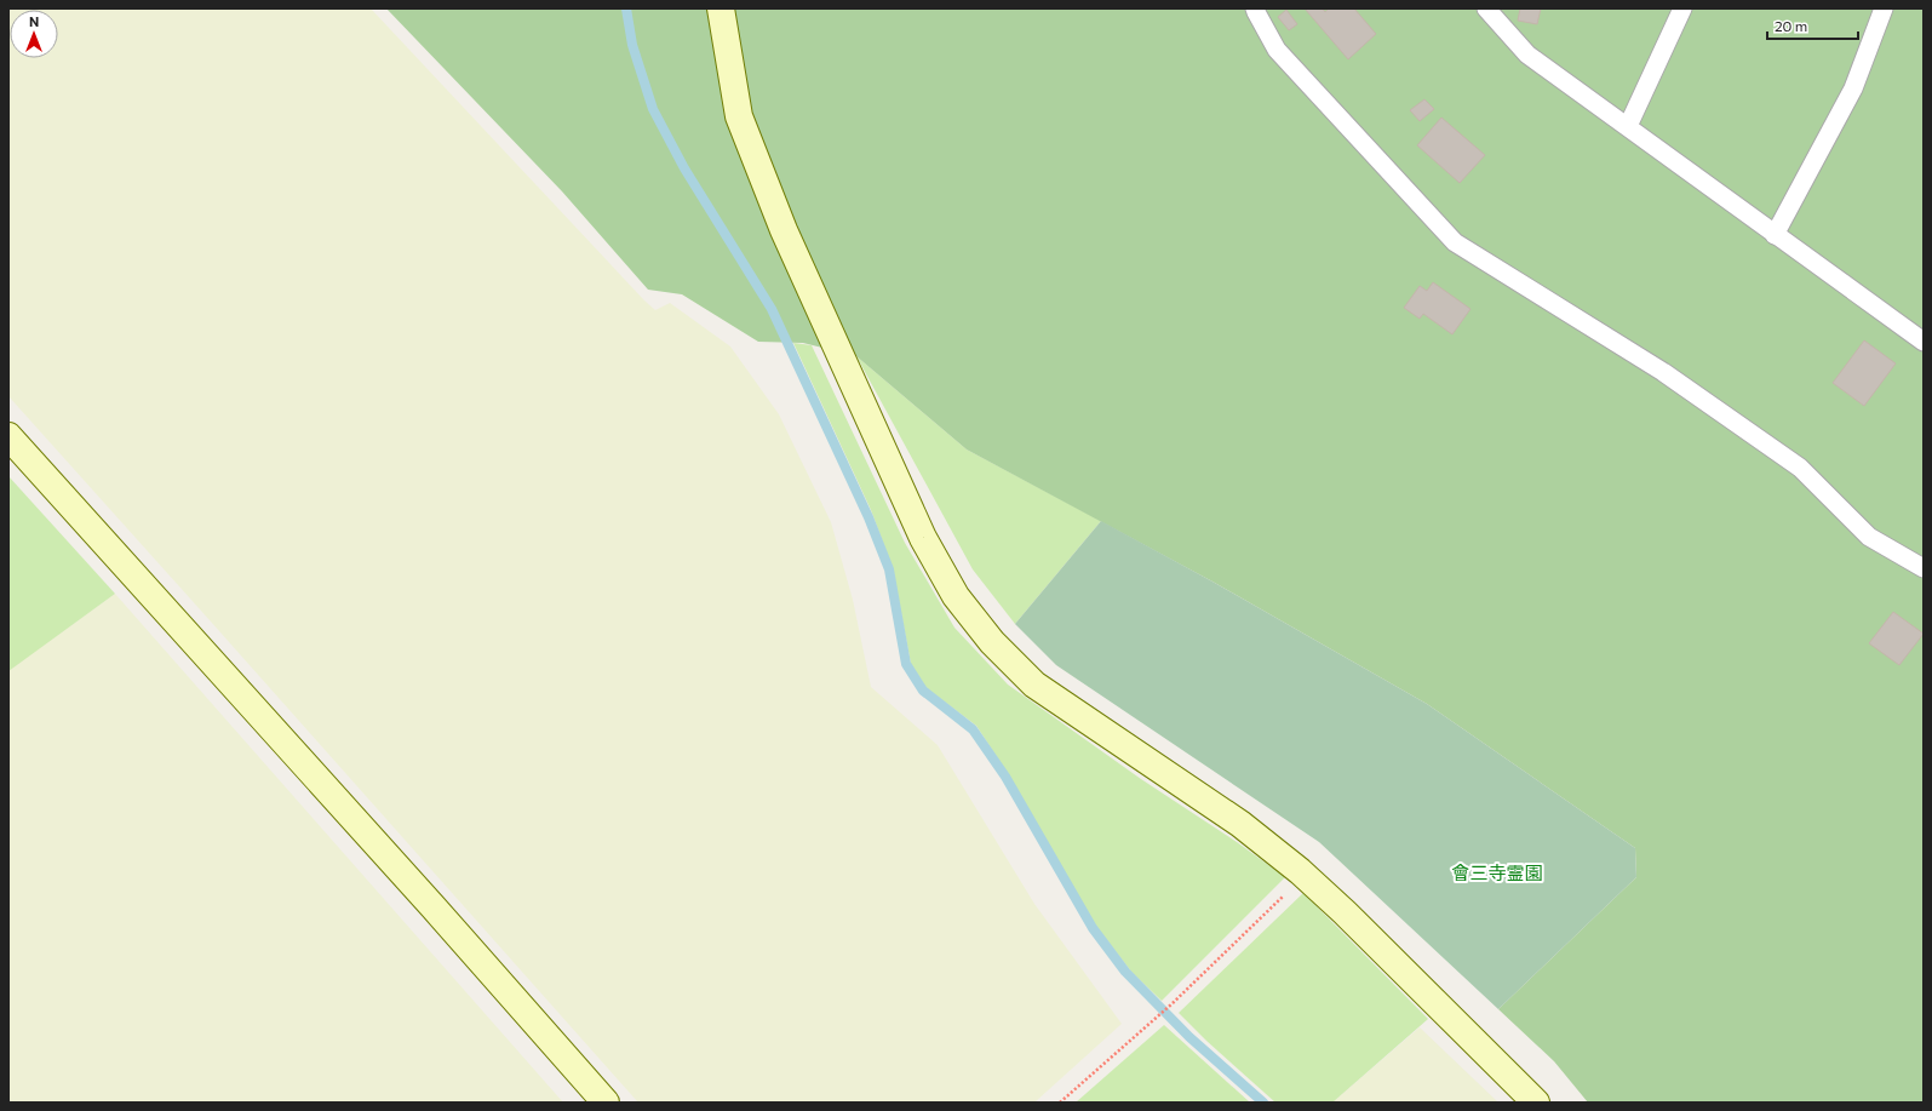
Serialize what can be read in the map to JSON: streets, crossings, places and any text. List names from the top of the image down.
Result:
{
  "parks": ["會三寺霊園"],
  "scale_bar": "20 m",
  "north": "top"
}
